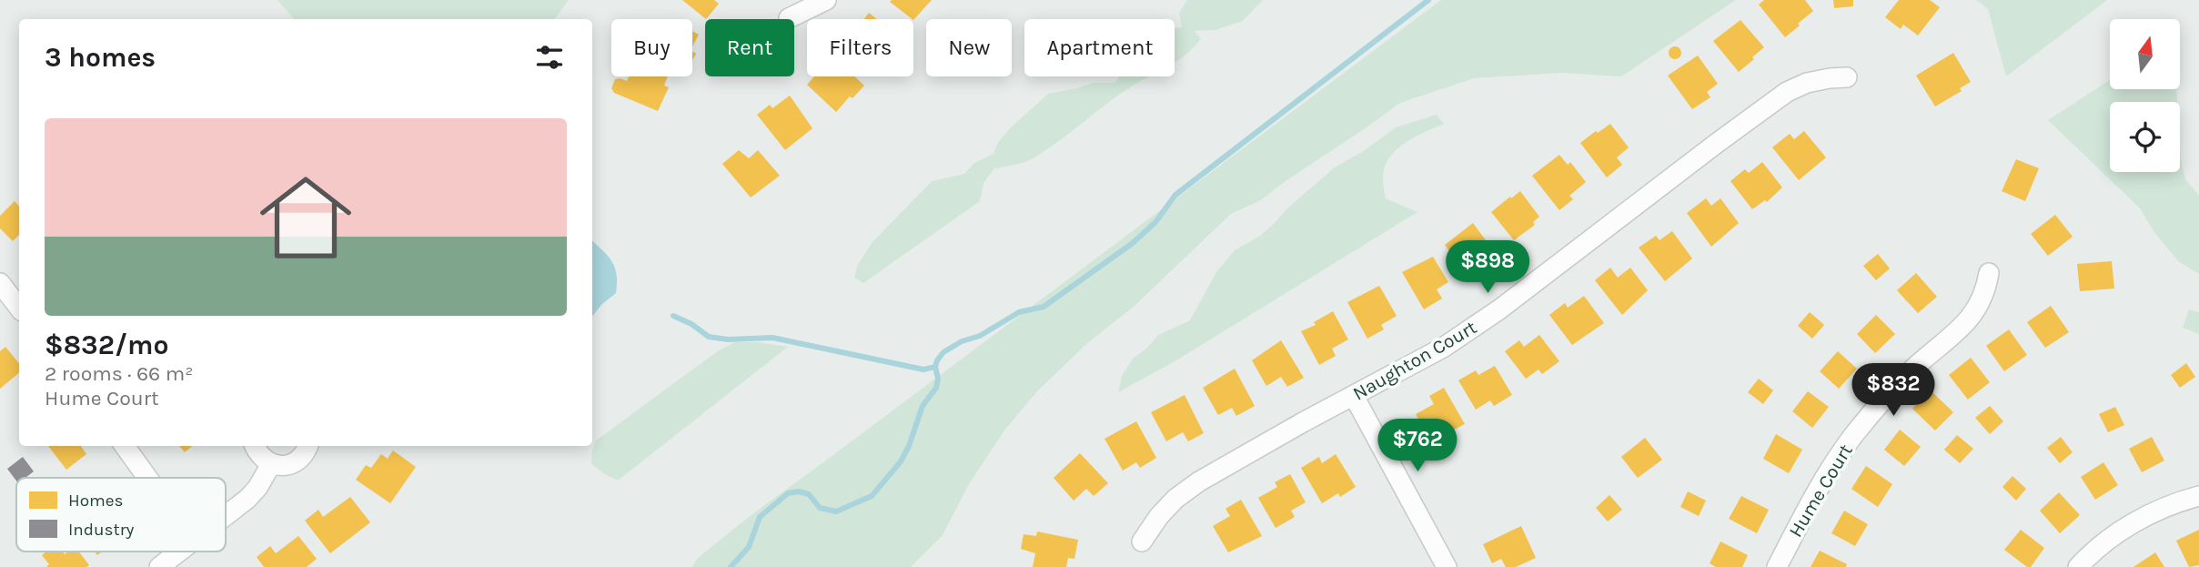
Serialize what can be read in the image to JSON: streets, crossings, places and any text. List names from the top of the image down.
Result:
{
  "streets": {
    "street": ["Naughton Court", "Hume Court"]
  },
  "legend": ["Homes", "Industry"],
  "north": "top",
  "page": {
    "chip": [
      "Buy",
      "Rent",
      "Filters",
      "New",
      "Apartment"
    ],
    "heading": "3 homes",
    "list": [
      {
        "name": "$832/mo",
        "note": "2 rooms · 66 m² · Hume Court"
      }
    ],
    "price": ["$898", "$832", "$762"]
  }
}
